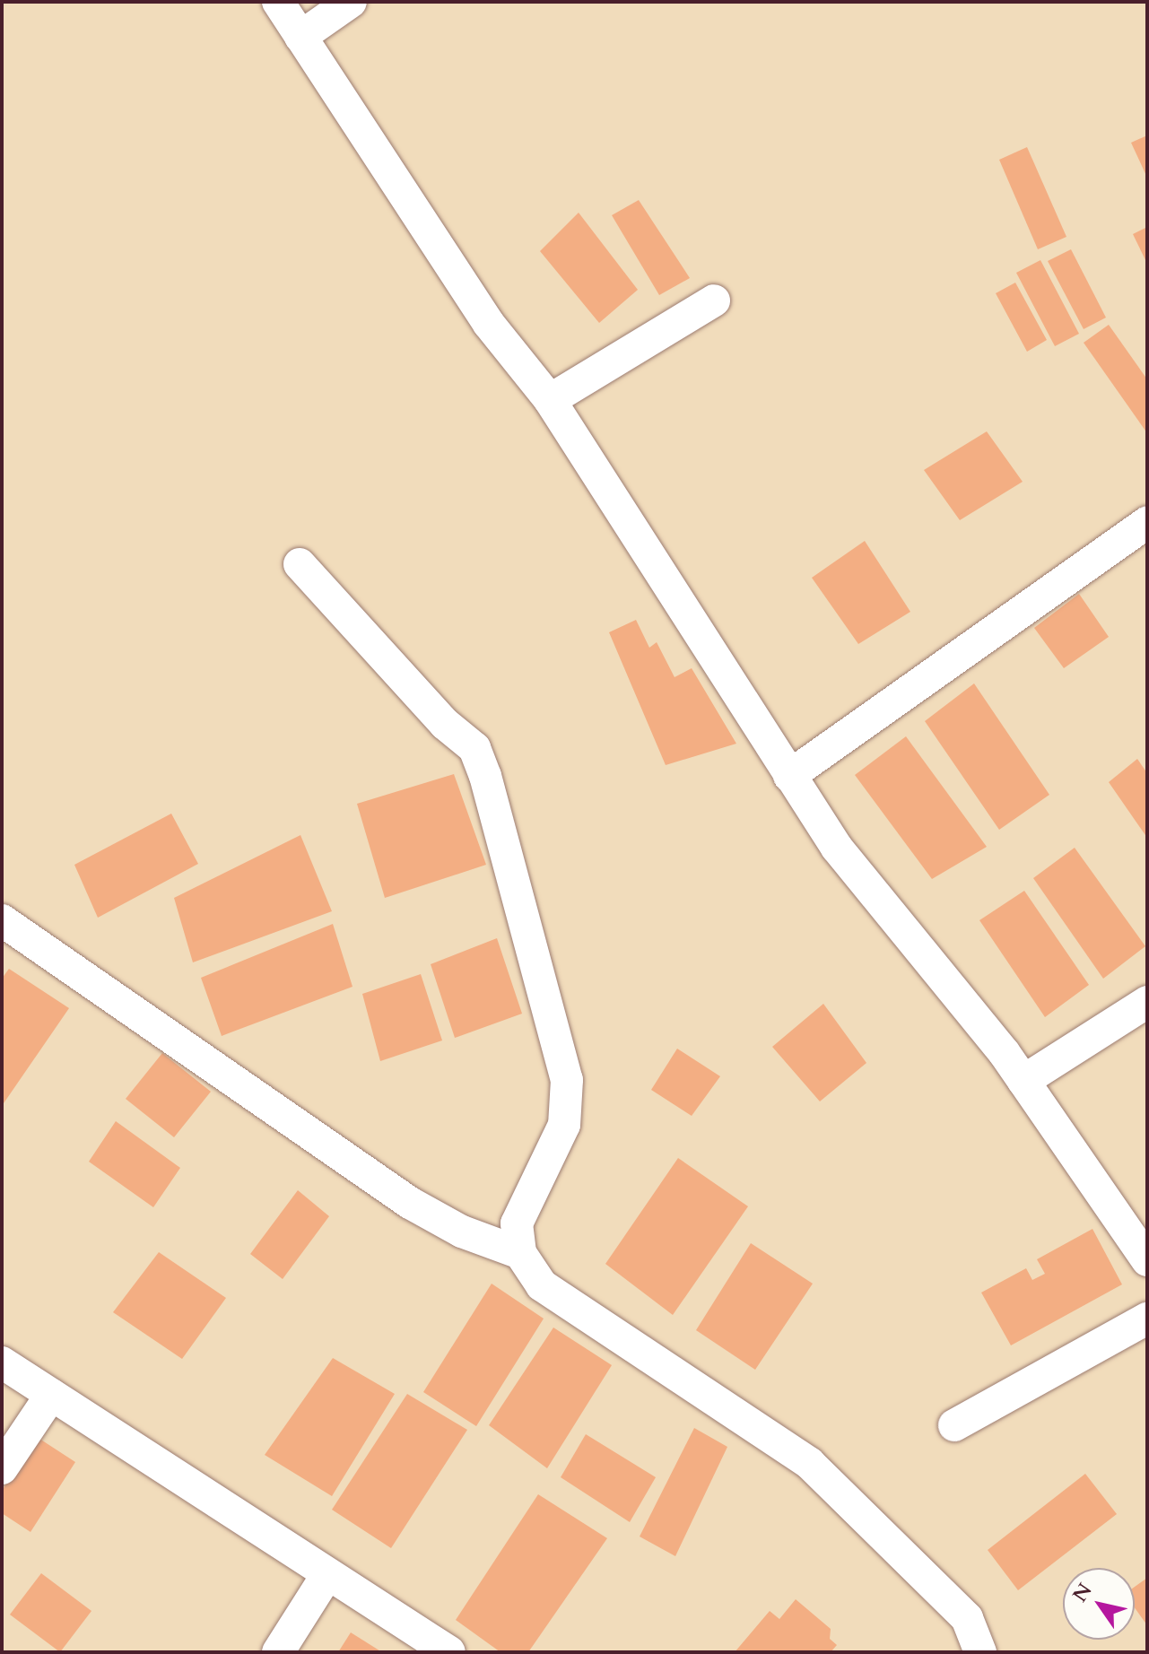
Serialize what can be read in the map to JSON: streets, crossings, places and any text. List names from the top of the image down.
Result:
{
  "north": "top left"
}
